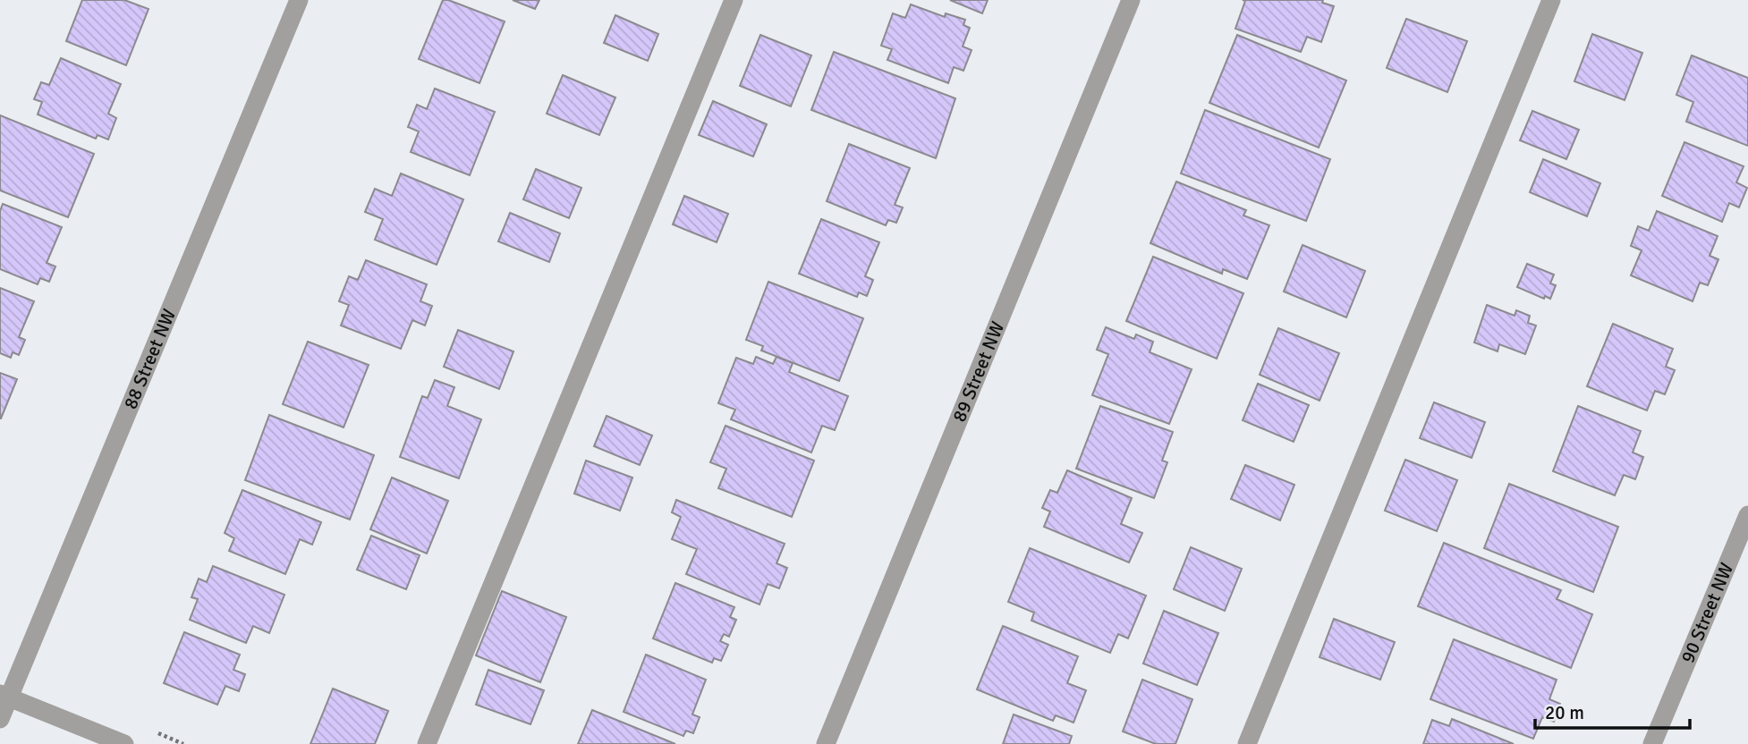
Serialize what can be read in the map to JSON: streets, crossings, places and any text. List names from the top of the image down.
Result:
{
  "streets": {
    "street": ["88 Street NW", "89 Street NW", "90 Street NW"]
  },
  "scale_bar": "20 m"
}
